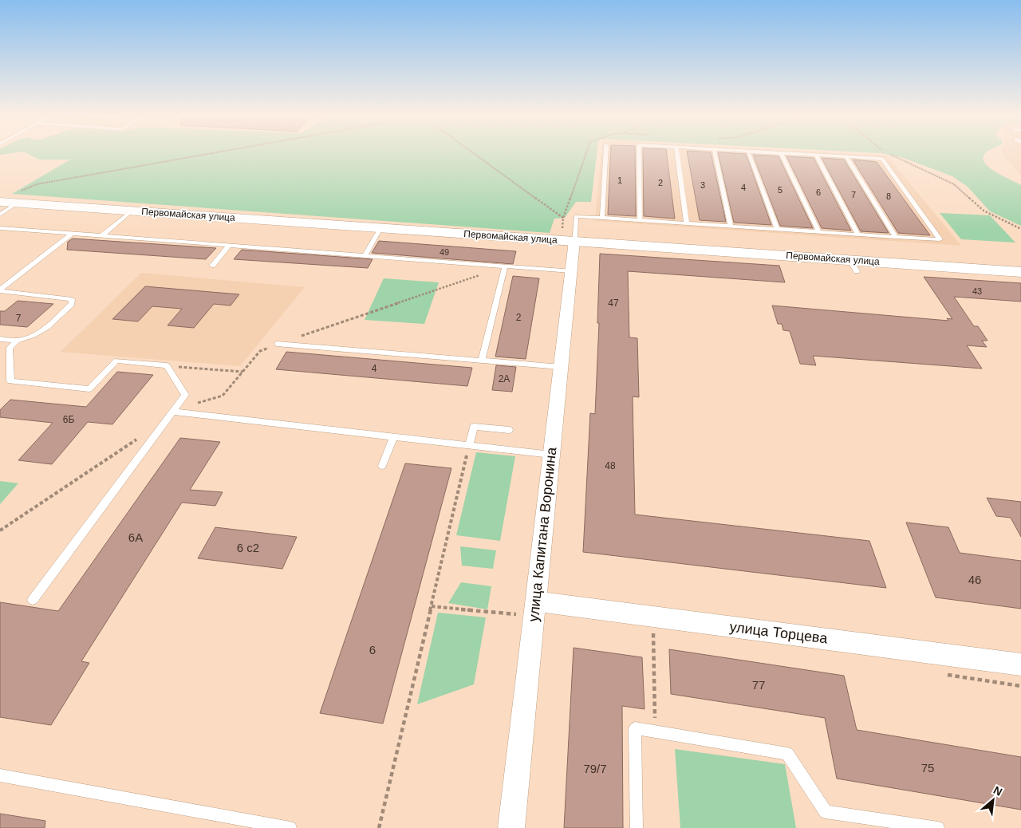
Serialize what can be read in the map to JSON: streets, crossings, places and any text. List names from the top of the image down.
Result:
{
  "streets": {
    "street": ["Первомайская улица", "улица Капитана Воронина", "улица Торцева"]
  },
  "crossings": [
    ["Первомайская улица", "улица Капитана Воронина"],
    ["улица Капитана Воронина", "улица Торцева"]
  ],
  "house_numbers": [
    "1",
    "2",
    "3",
    "4",
    "5",
    "6",
    "7",
    "8",
    "49",
    "43",
    "47",
    "2",
    "7",
    "4",
    "2А",
    "6Б",
    "48",
    "6А",
    "6 с2",
    "46",
    "6",
    "77",
    "75",
    "79/7"
  ],
  "north": "top right"
}
